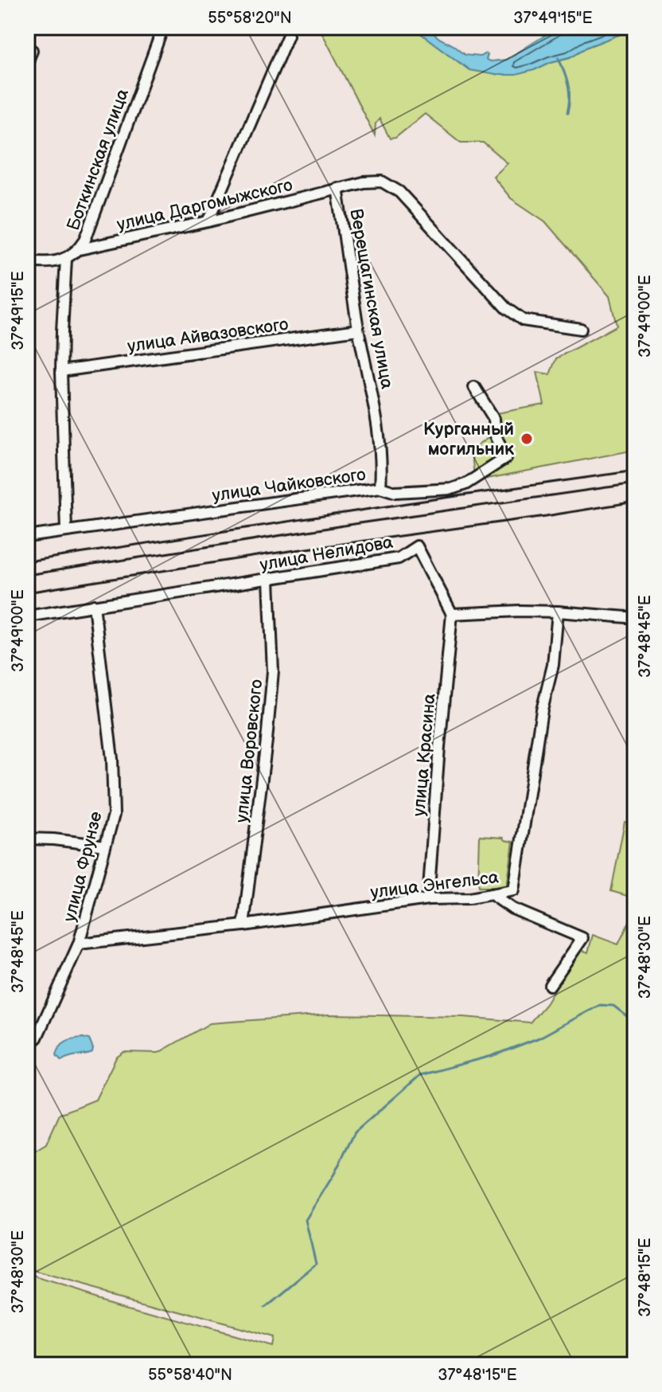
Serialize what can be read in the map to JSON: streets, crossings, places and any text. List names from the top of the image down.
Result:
{
  "streets": {
    "street": [
      "Боткинская улица",
      "улица Даргомыжского",
      "Верещагинская улица",
      "улица Айвазовского",
      "улица Чайковского",
      "улица Нелидова",
      "улица Воровского",
      "улица Красина",
      "улица Фрунзе",
      "улица Энгельса"
    ]
  },
  "crossings": [
    ["Боткинская улица", "улица Даргомыжского"],
    ["улица Даргомыжского", "Верещагинская улица"],
    ["Верещагинская улица", "улица Айвазовского"],
    ["Верещагинская улица", "улица Чайковского"],
    ["улица Нелидова", "улица Воровского"],
    ["улица Нелидова", "улица Красина"],
    ["улица Нелидова", "улица Фрунзе"],
    ["улица Воровского", "улица Энгельса"],
    ["улица Красина", "улица Энгельса"],
    ["улица Фрунзе", "улица Энгельса"]
  ],
  "places": ["Курганный могильник"],
  "coordinates": [
    "55°58'20\"N",
    "37°49'15\"E",
    "37°49'00\"E",
    "37°48'45\"E",
    "37°48'30\"E",
    "37°48'15\"E",
    "55°58'40\"N"
  ]
}
